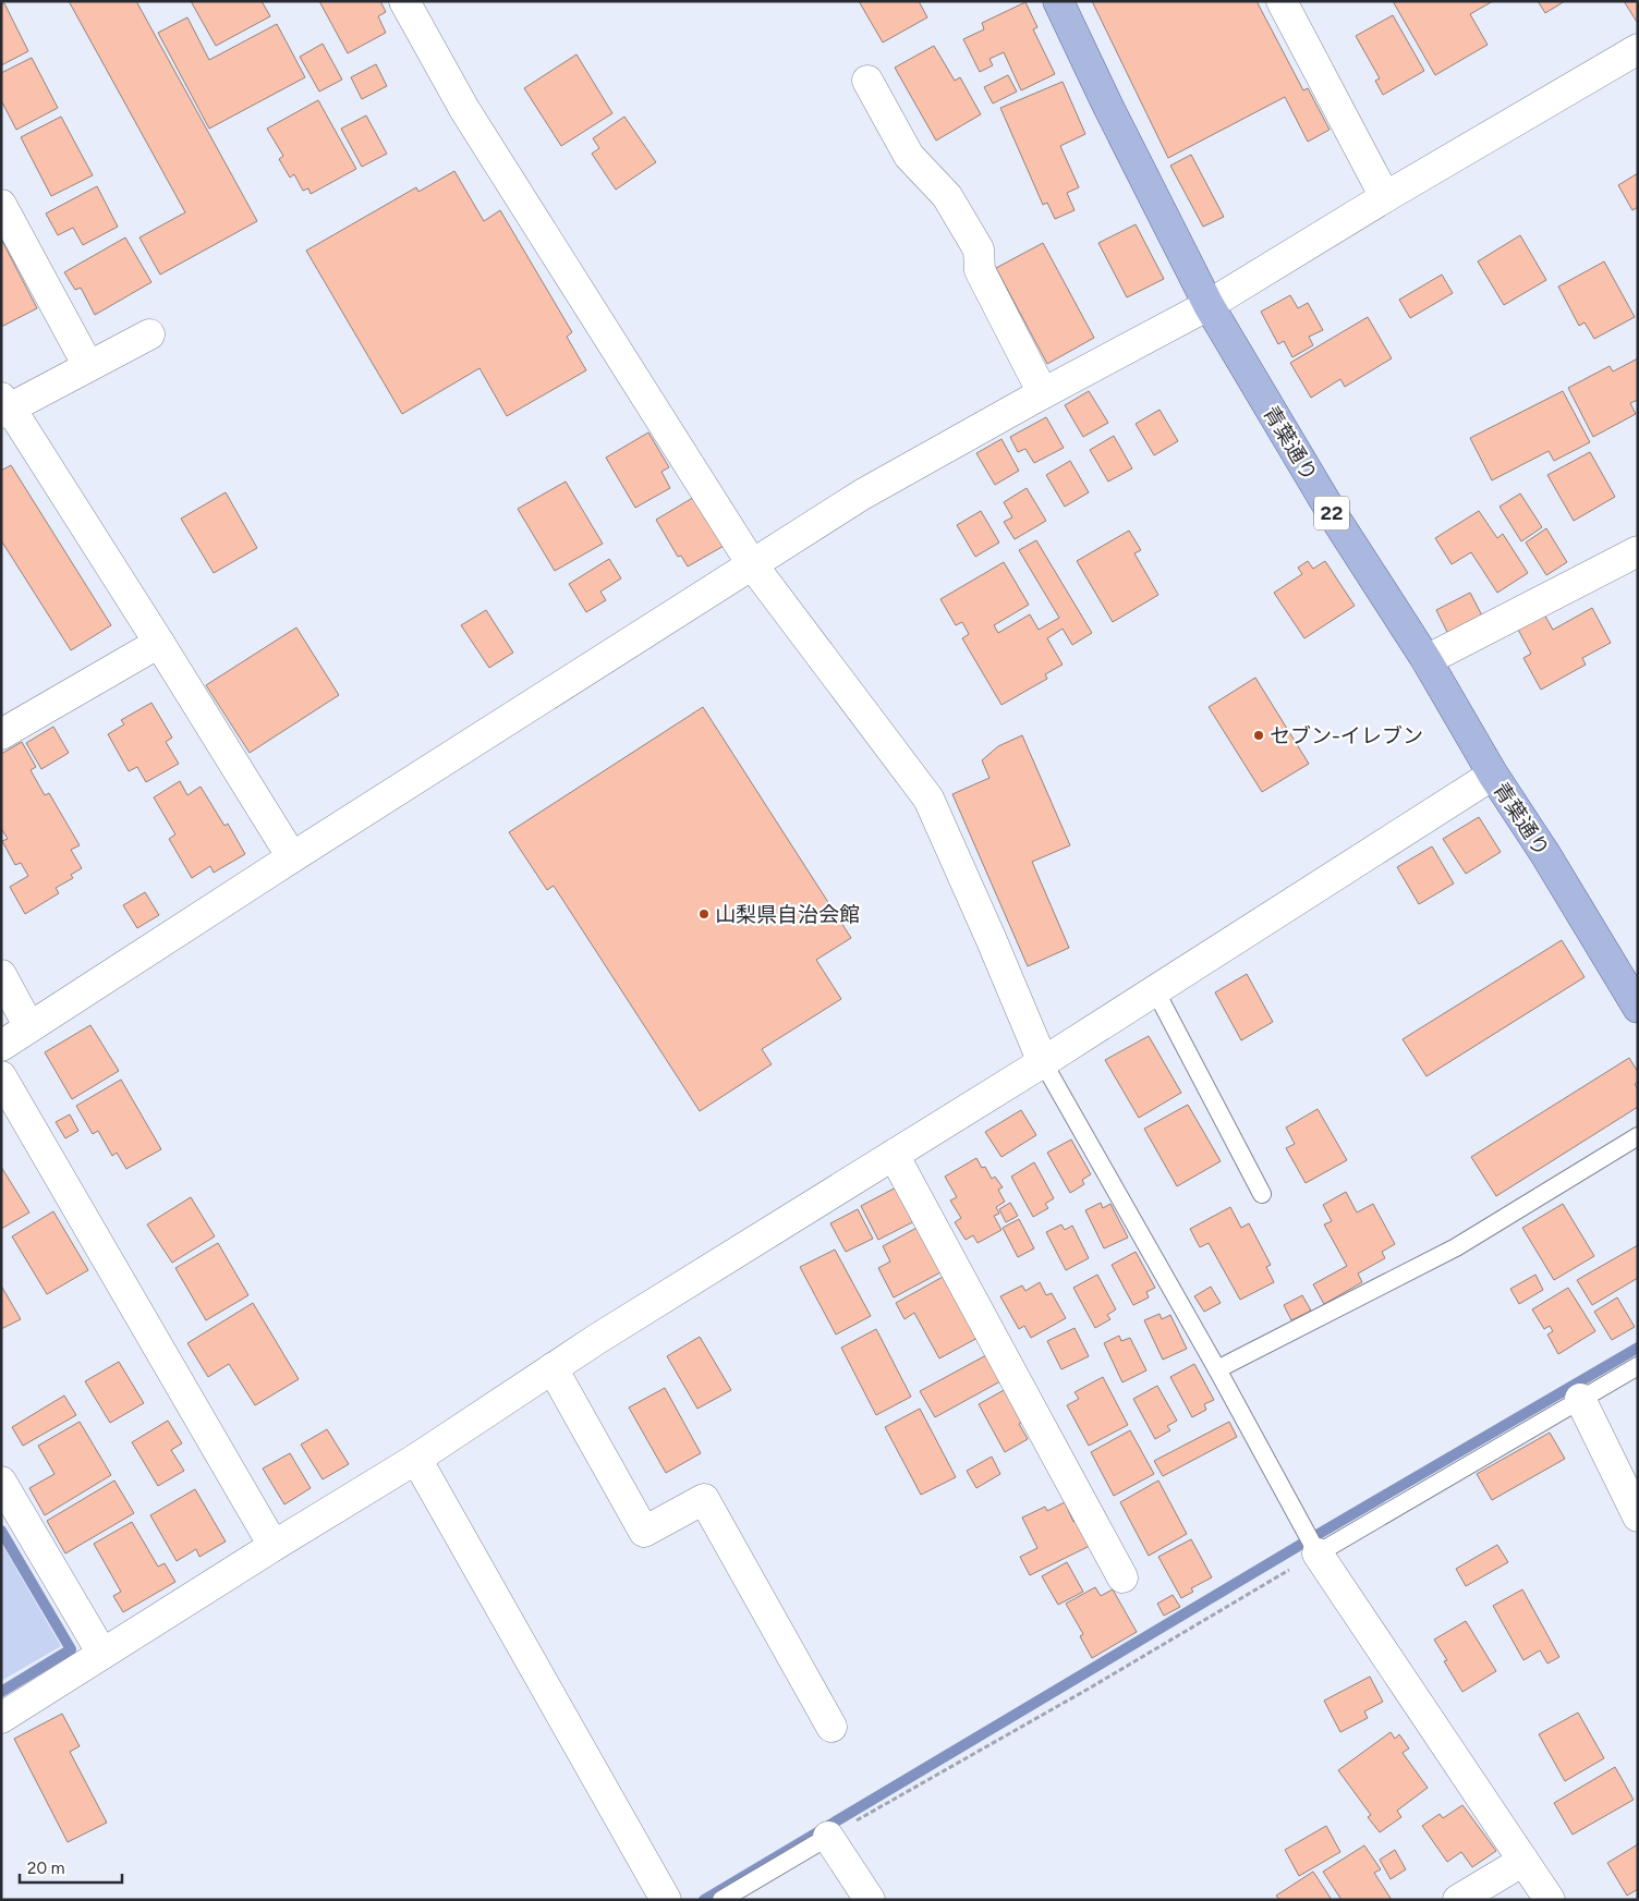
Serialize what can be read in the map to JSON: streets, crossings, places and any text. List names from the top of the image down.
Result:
{
  "streets": {
    "main road": ["青葉通り", "22"]
  },
  "places": ["セブン-イレブン", "山梨県自治会館"],
  "scale_bar": "20 m"
}
